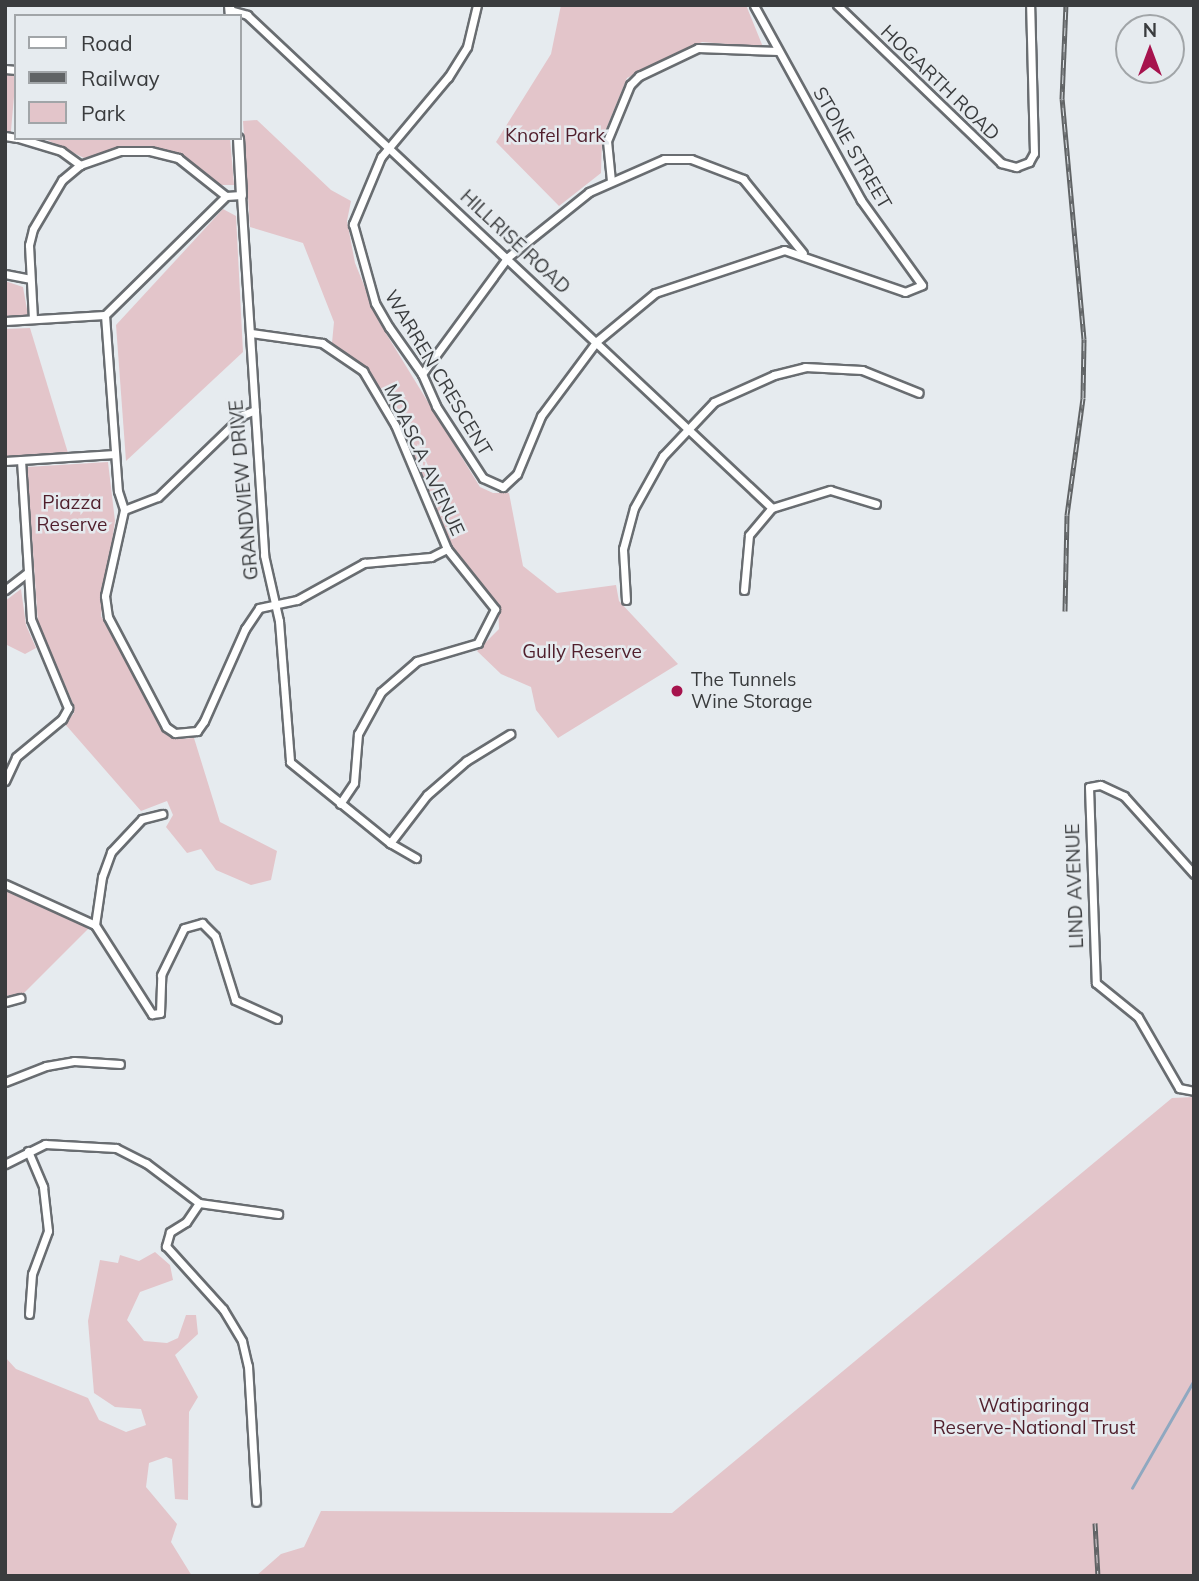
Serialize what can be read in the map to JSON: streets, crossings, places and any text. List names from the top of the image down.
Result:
{
  "streets": {
    "street": [
      "HOGARTH ROAD",
      "STONE STREET",
      "HILLRISE ROAD",
      "WARREN CRESCENT",
      "MOASCA AVENUE",
      "GRANDVIEW DRIVE",
      "LIND AVENUE"
    ]
  },
  "crossings": [
    ["HILLRISE ROAD", "WARREN CRESCENT"],
    ["MOASCA AVENUE", "GRANDVIEW DRIVE"]
  ],
  "parks": [
    "Knofel Park",
    "Piazza Reserve",
    "Gully Reserve",
    "Watiparinga Reserve-National Trust"
  ],
  "places": ["The Tunnels Wine Storage"],
  "legend": ["Road", "Railway", "Park"],
  "north": "top"
}
